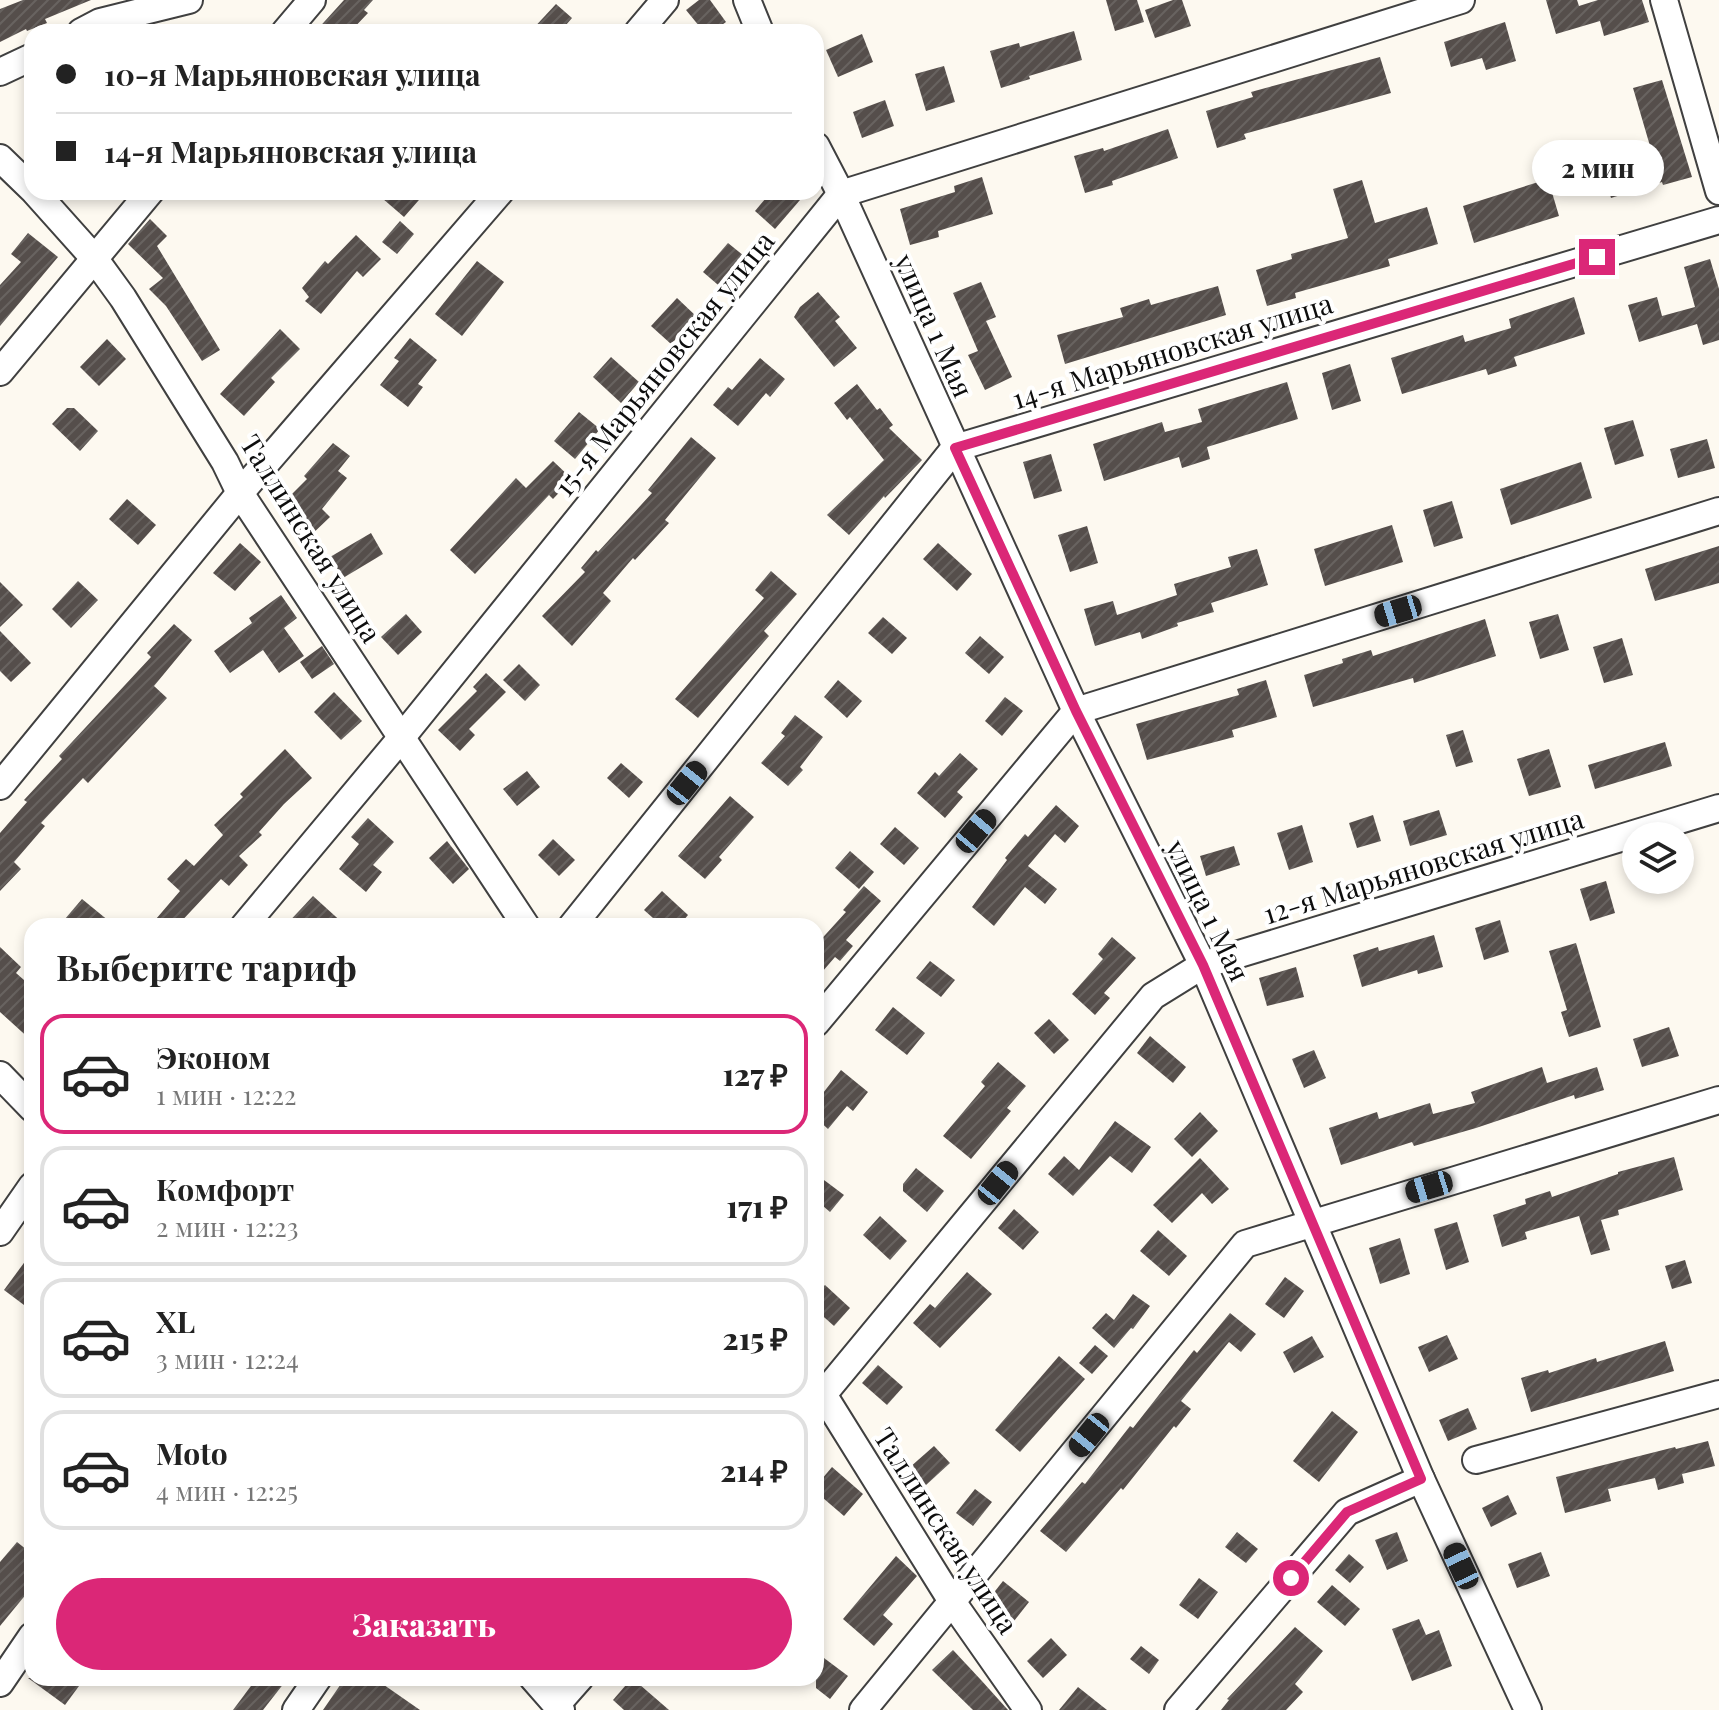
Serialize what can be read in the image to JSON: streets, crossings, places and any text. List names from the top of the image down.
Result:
{
  "streets": {
    "street": [
      "улица 1 Мая",
      "14-я Марьяновская улица",
      "15-я Марьяновская улица",
      "Таллинская улица",
      "12-я Марьяновская улица"
    ]
  },
  "crossings": [
    ["улица 1 Мая", "14-я Марьяновская улица"],
    ["улица 1 Мая", "15-я Марьяновская улица"],
    ["улица 1 Мая", "12-я Марьяновская улица"],
    ["15-я Марьяновская улица", "Таллинская улица"]
  ],
  "page": {
    "banner": ["10-я Марьяновская улица", "14-я Марьяновская улица"],
    "bubble": "2 мин",
    "heading": "Выберите тариф",
    "list": [
      {
        "name": "Эконом",
        "note": "1 мин · 12:22",
        "value": "127 ₽"
      },
      {
        "name": "Комфорт",
        "note": "2 мин · 12:23",
        "value": "171 ₽"
      },
      {
        "name": "XL",
        "note": "3 мин · 12:24",
        "value": "215 ₽"
      },
      {
        "name": "Moto",
        "note": "4 мин · 12:25",
        "value": "214 ₽"
      }
    ],
    "buttons": "Заказать"
  }
}
